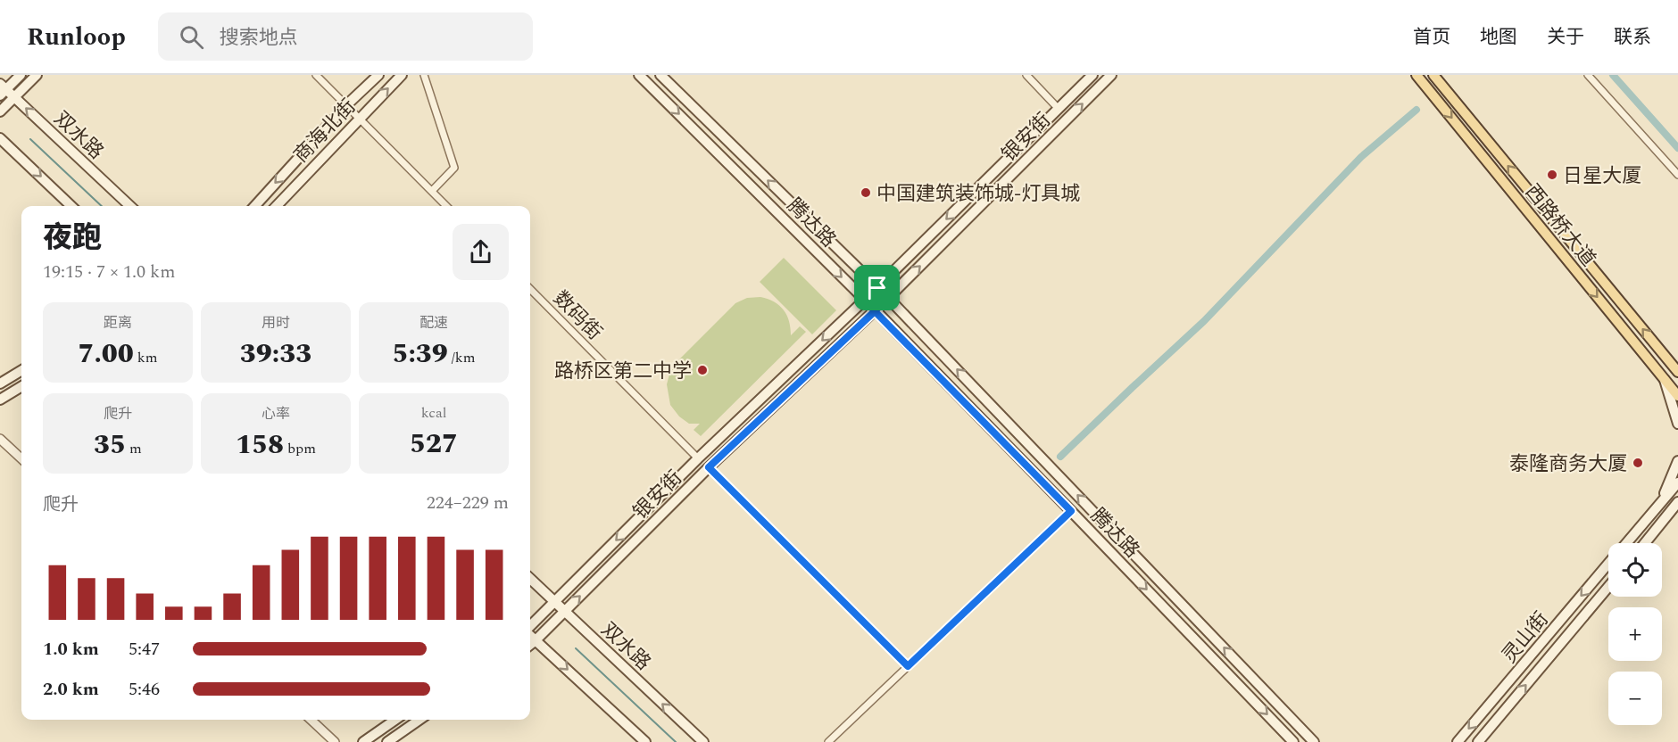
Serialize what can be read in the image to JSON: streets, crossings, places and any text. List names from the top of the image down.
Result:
{
  "streets": {
    "main road": [
      "商海北街",
      "双水路",
      "银安街",
      "腾达路",
      "西路桥大道",
      "灵山街"
    ],
    "street": ["数码街"]
  },
  "crossings": [
    ["双水路", "银安街"],
    ["银安街", "腾达路"],
    ["银安街", "数码街"]
  ],
  "places": [
    "日星大厦",
    "中国建筑装饰城-灯具城",
    "路桥区第二中学",
    "泰隆商务大厦"
  ],
  "page": {
    "header": "Runloop",
    "search": "搜索地点",
    "nav": [
      "首页",
      "地图",
      "关于",
      "联系"
    ],
    "heading": ["夜跑", "19:15 · 7 × 1.0 km"],
    "stats": [
      ["距离", "7.00 km"],
      ["用时", "39:33"],
      ["配速", "5:39 /km"],
      ["爬升", "35 m"],
      ["心率", "158 bpm"],
      ["kcal", "527"]
    ],
    "chart": ["爬升", "224–229 m"],
    "map_buttons": ["+", "−"],
    "list": [
      {
        "name": "1.0 km",
        "note": "5:47"
      },
      {
        "name": "2.0 km",
        "note": "5:46"
      }
    ]
  }
}
